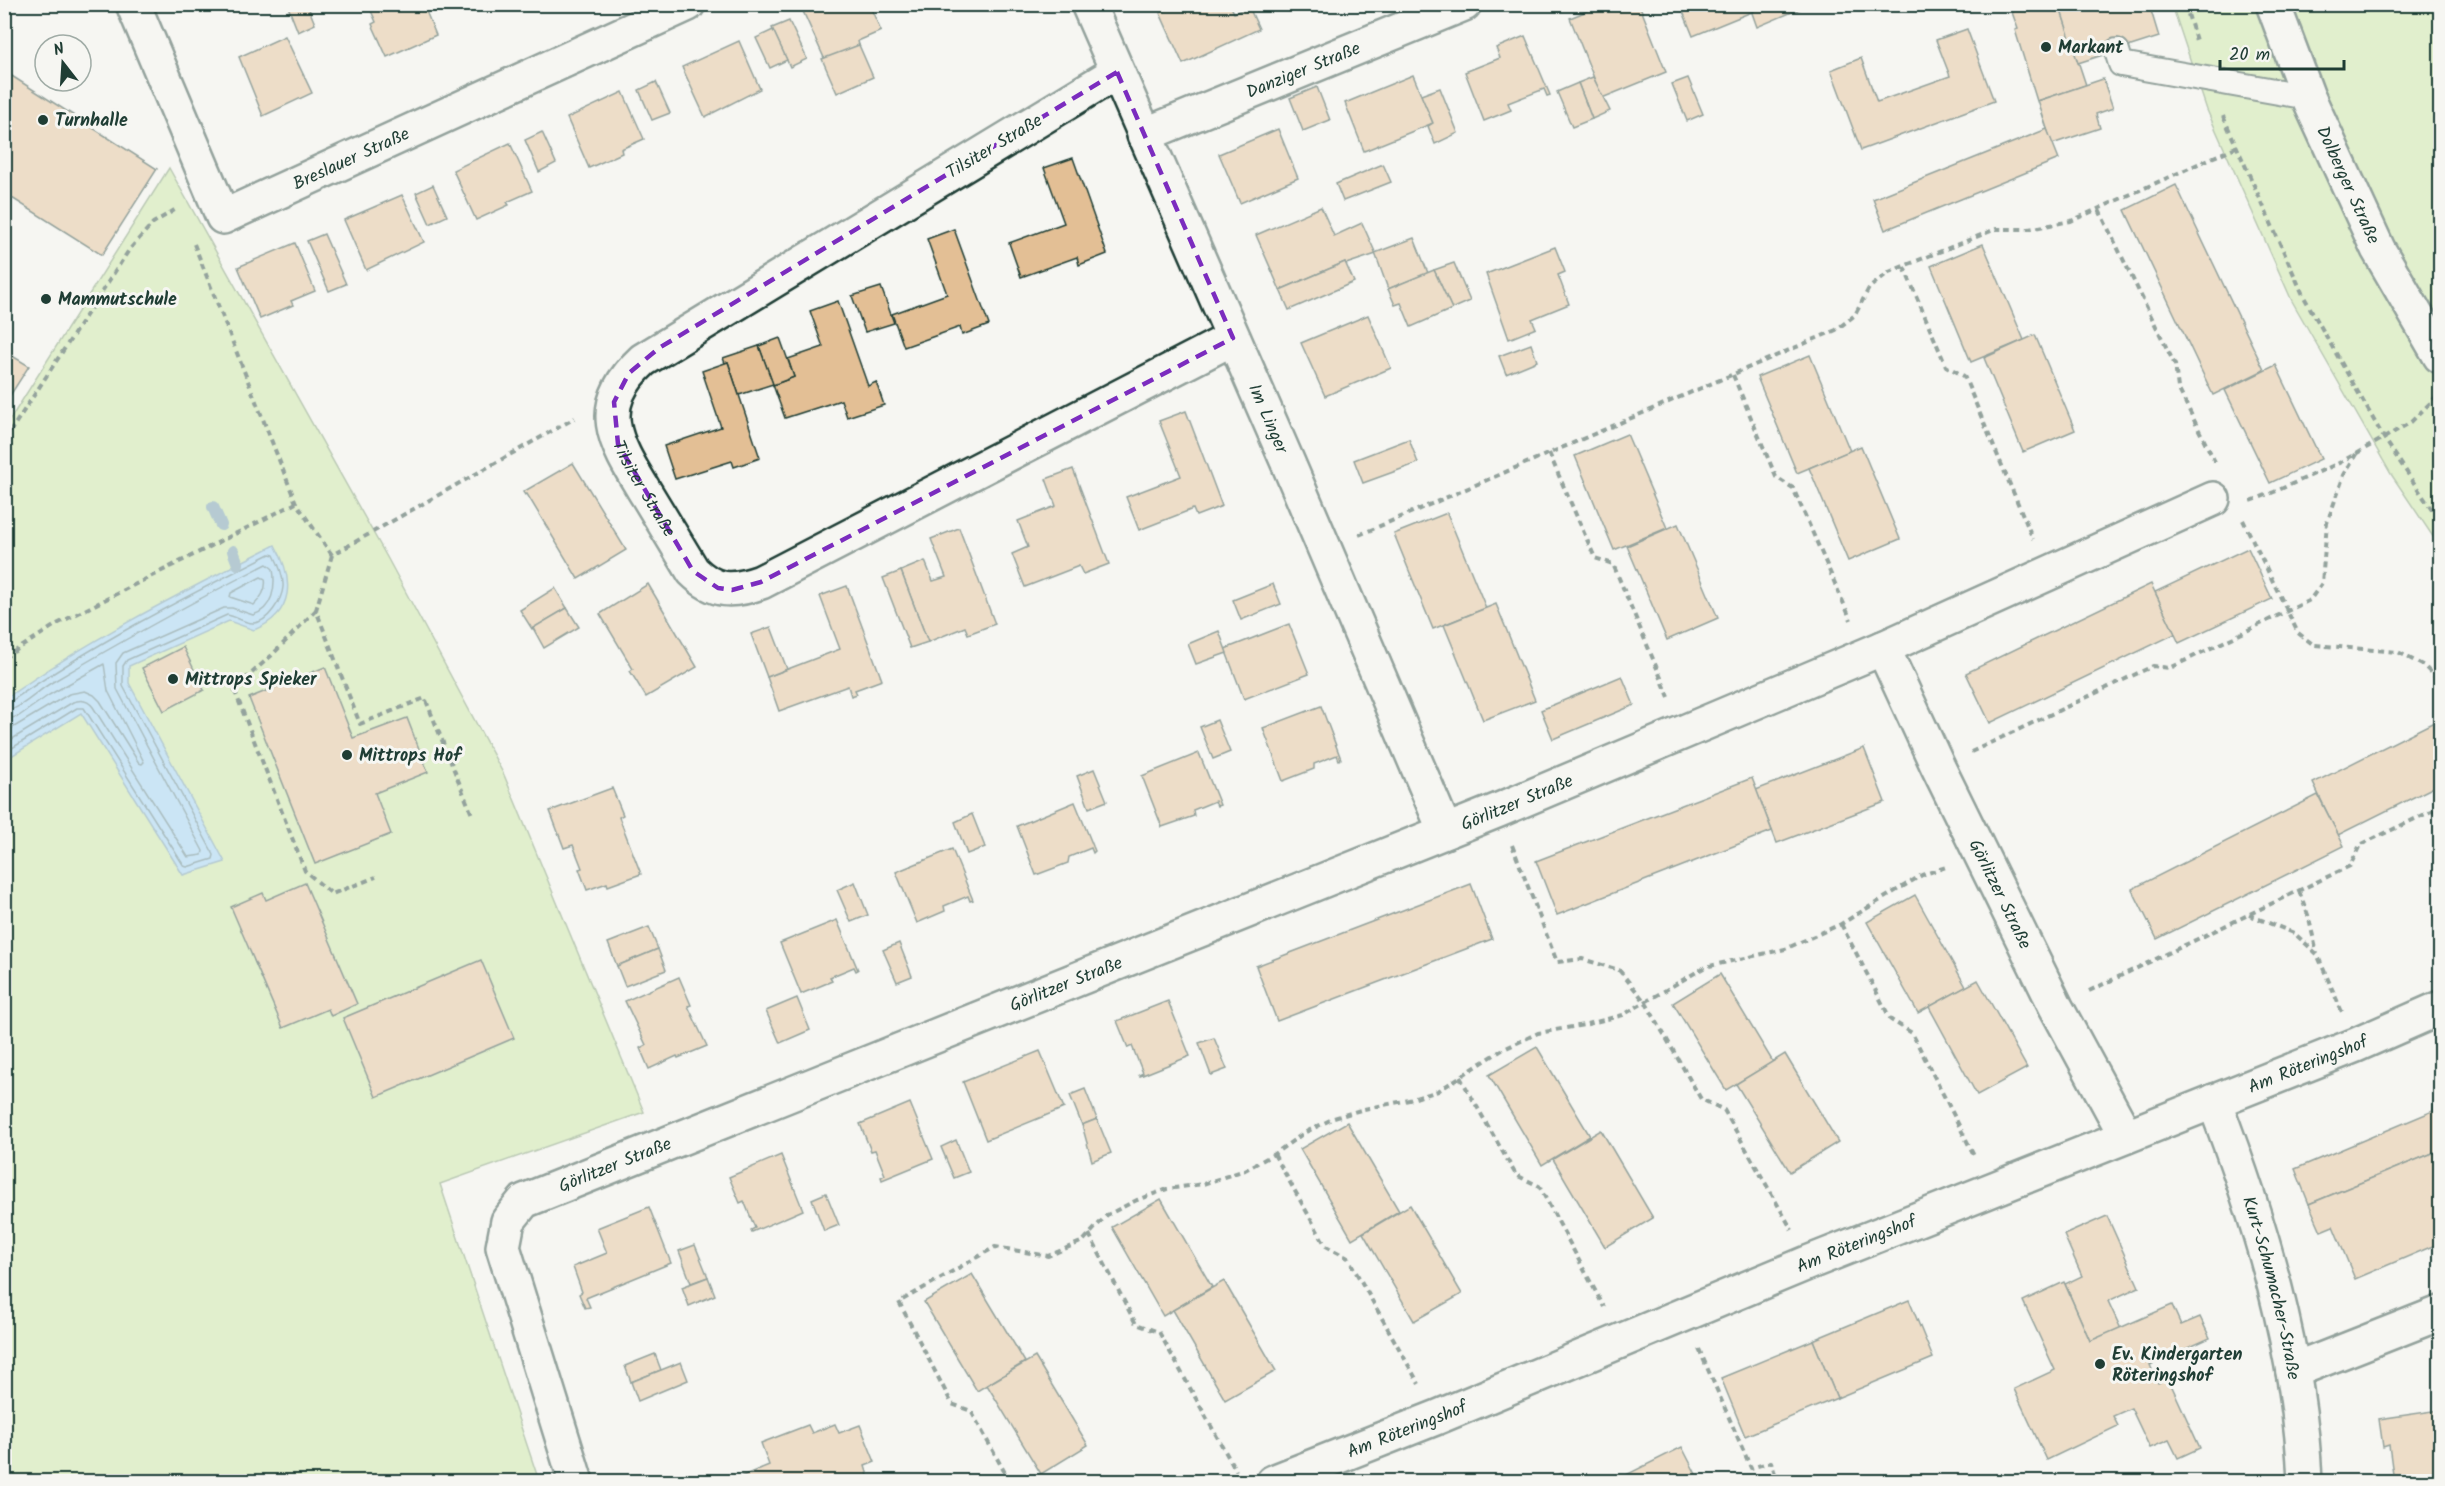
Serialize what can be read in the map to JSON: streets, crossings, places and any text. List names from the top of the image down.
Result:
{
  "streets": {
    "street": [
      "Danziger Straße",
      "Tilsiter Straße",
      "Breslauer Straße",
      "Dolberger Straße",
      "Im Linger",
      "Görlitzer Straße",
      "Am Röteringshof",
      "Kurt-Schumacher-Straße"
    ]
  },
  "crossings": [
    ["Danziger Straße", "Im Linger"],
    ["Tilsiter Straße", "Im Linger"],
    ["Im Linger", "Görlitzer Straße"],
    ["Görlitzer Straße", "Am Röteringshof"],
    ["Am Röteringshof", "Kurt-Schumacher-Straße"]
  ],
  "places": [
    "Markant",
    "Turnhalle",
    "Mammutschule",
    "Mittrops Spieker",
    "Mittrops Hof",
    "Ev. Kindergarten Röteringshof"
  ],
  "scale_bar": "20 m",
  "north": "top"
}
